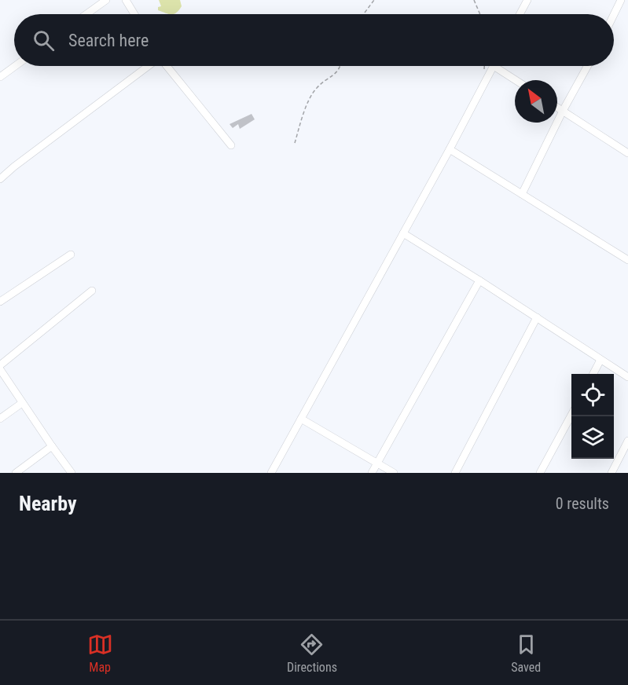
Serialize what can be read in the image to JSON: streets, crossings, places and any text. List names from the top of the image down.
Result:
{
  "north": "top left",
  "page": {
    "search": "Search here",
    "heading": ["Nearby", "0 results"],
    "nav": ["Map", "Directions", "Saved"]
  }
}
